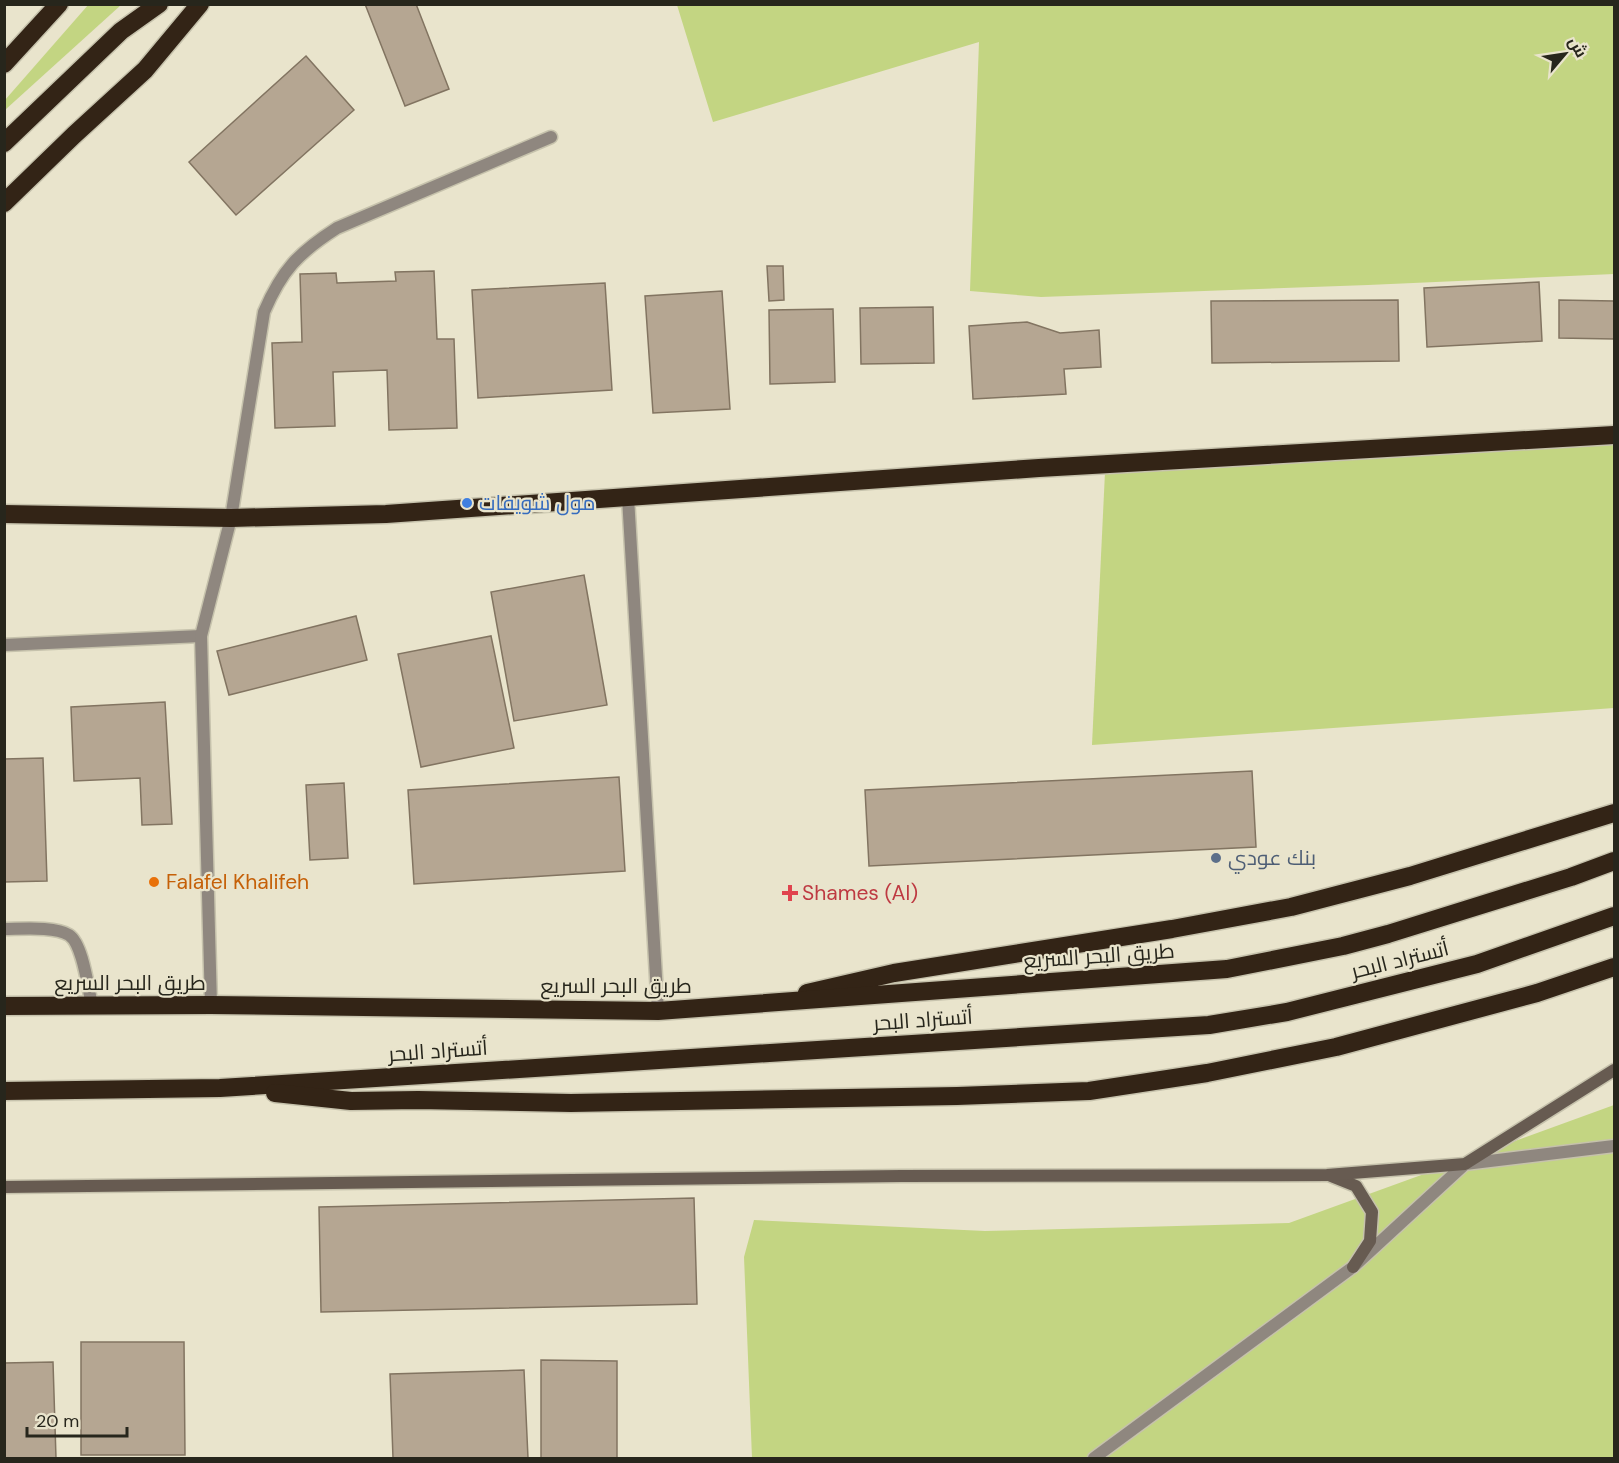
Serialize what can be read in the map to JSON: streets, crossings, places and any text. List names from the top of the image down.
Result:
{
  "streets": {
    "highway": ["طريق البحر السريع", "أتستراد البحر"]
  },
  "crossings": [
    ["طريق البحر السريع", "أتستراد البحر"]
  ],
  "places": {
    "other": ["مول شويفات", "بنك عودي", "Falafel Khalifeh"],
    "health": ["Shames (Al)"]
  },
  "scale_bar": "20 m",
  "north": "top right"
}
